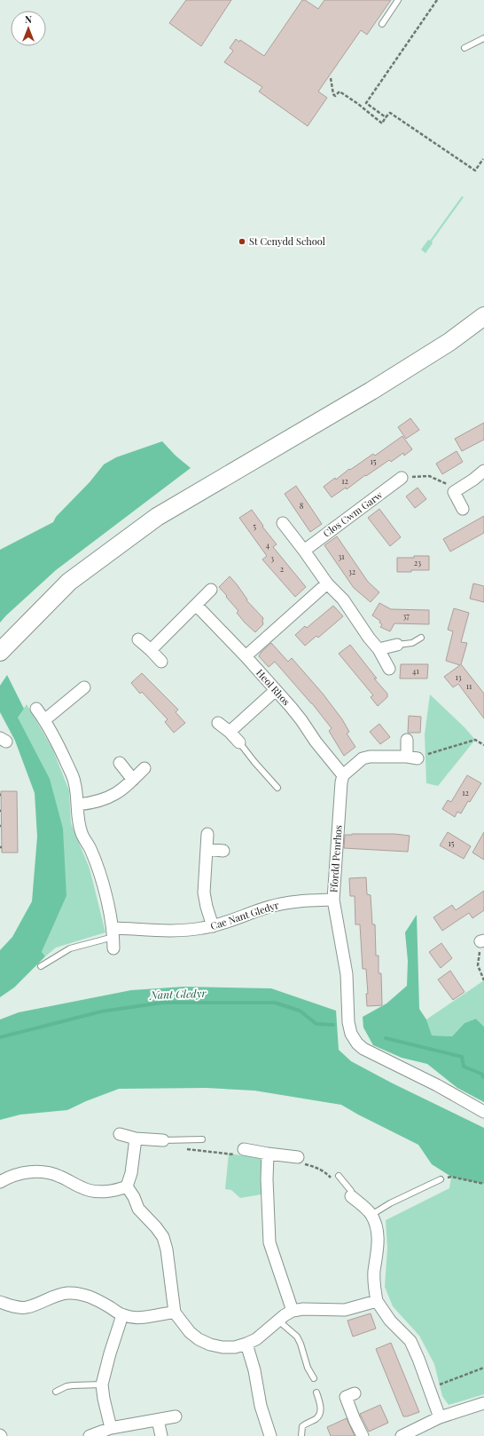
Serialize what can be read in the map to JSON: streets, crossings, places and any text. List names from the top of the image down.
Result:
{
  "streets": {
    "street": [
      "Clos Cwm Garw",
      "Heol Rhos",
      "Ffordd Penrhos",
      "Cae Nant Gledyr"
    ]
  },
  "crossings": [
    ["Heol Rhos", "Ffordd Penrhos"],
    ["Ffordd Penrhos", "Cae Nant Gledyr"]
  ],
  "water": ["Nant Gledyr"],
  "places": ["St Cenydd School"],
  "house_numbers": [
    "15",
    "12",
    "8",
    "5",
    "4",
    "31",
    "3",
    "23",
    "2",
    "32",
    "37",
    "41",
    "13",
    "11",
    "12",
    "15"
  ],
  "north": "top"
}
